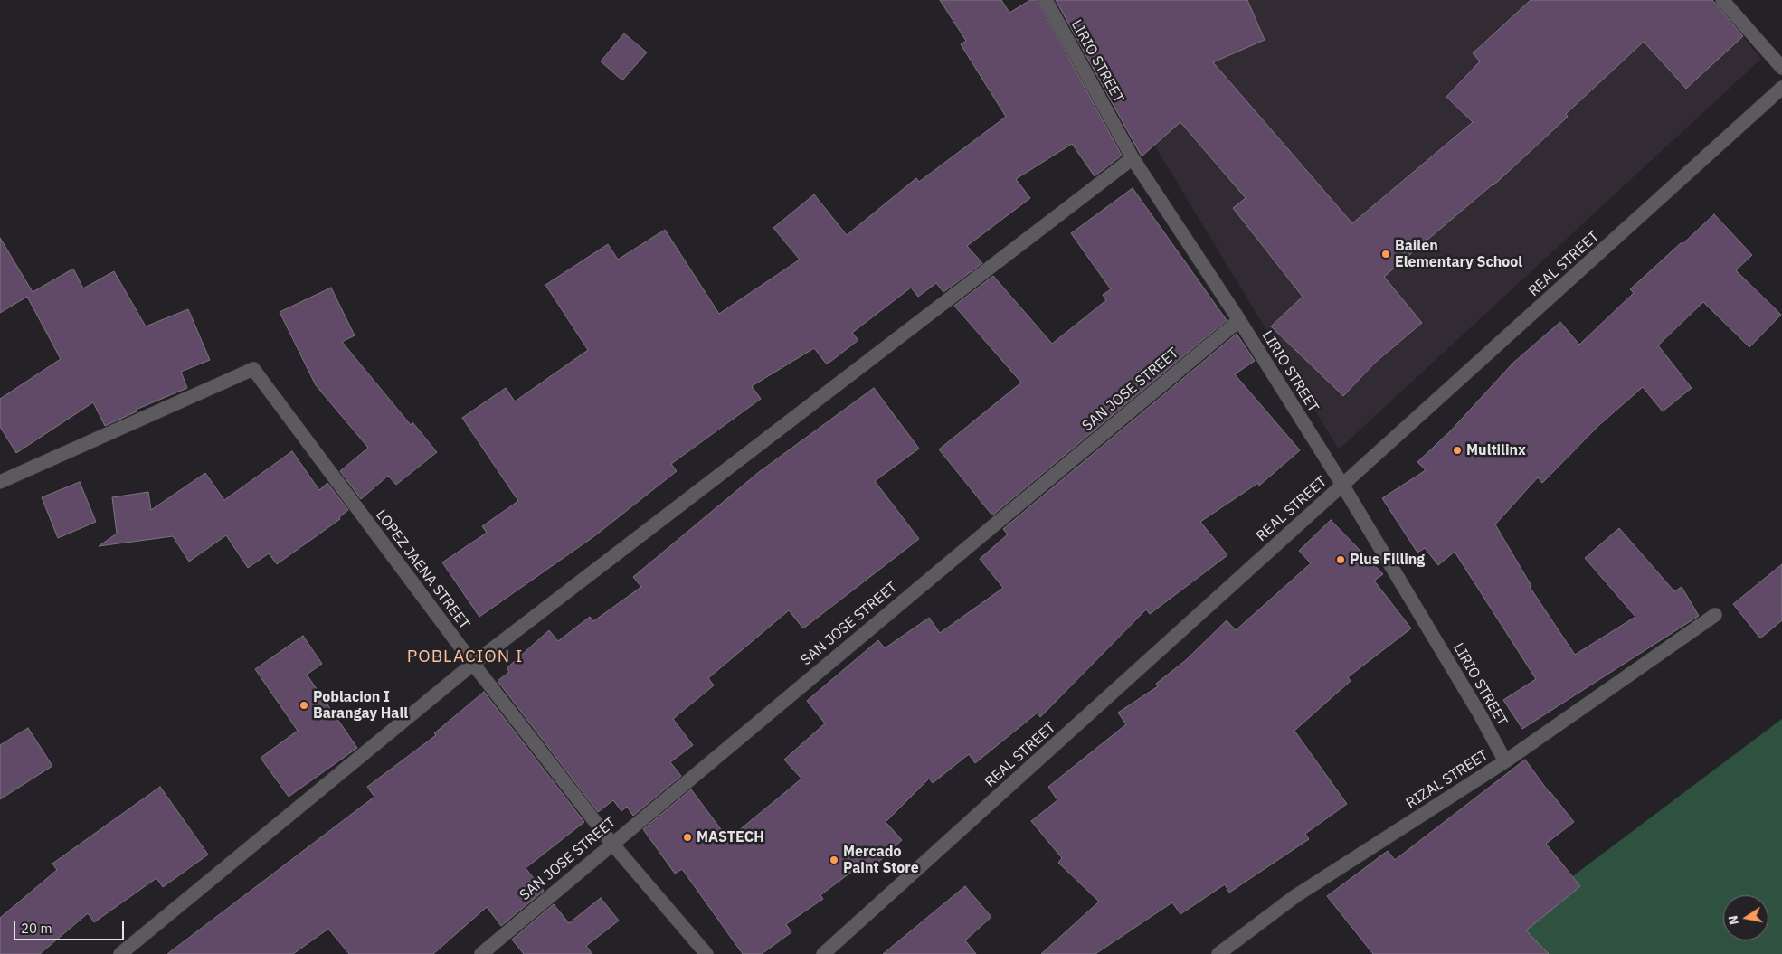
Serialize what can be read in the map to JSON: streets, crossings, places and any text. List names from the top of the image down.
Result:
{
  "streets": {
    "street": [
      "LIRIO STREET",
      "REAL STREET",
      "SAN JOSE STREET",
      "LOPEZ JAENA STREET",
      "RIZAL STREET"
    ]
  },
  "crossings": [
    ["LIRIO STREET", "REAL STREET"],
    ["LIRIO STREET", "SAN JOSE STREET"],
    ["LIRIO STREET", "RIZAL STREET"],
    ["SAN JOSE STREET", "LOPEZ JAENA STREET"]
  ],
  "districts": ["POBLACION I"],
  "places": [
    "Bailen Elementary School",
    "Multilinx",
    "Plus Filling",
    "Poblacion I Barangay Hall",
    "MASTECH",
    "Mercado Paint Store"
  ],
  "scale_bar": "20 m",
  "north": "left"
}
